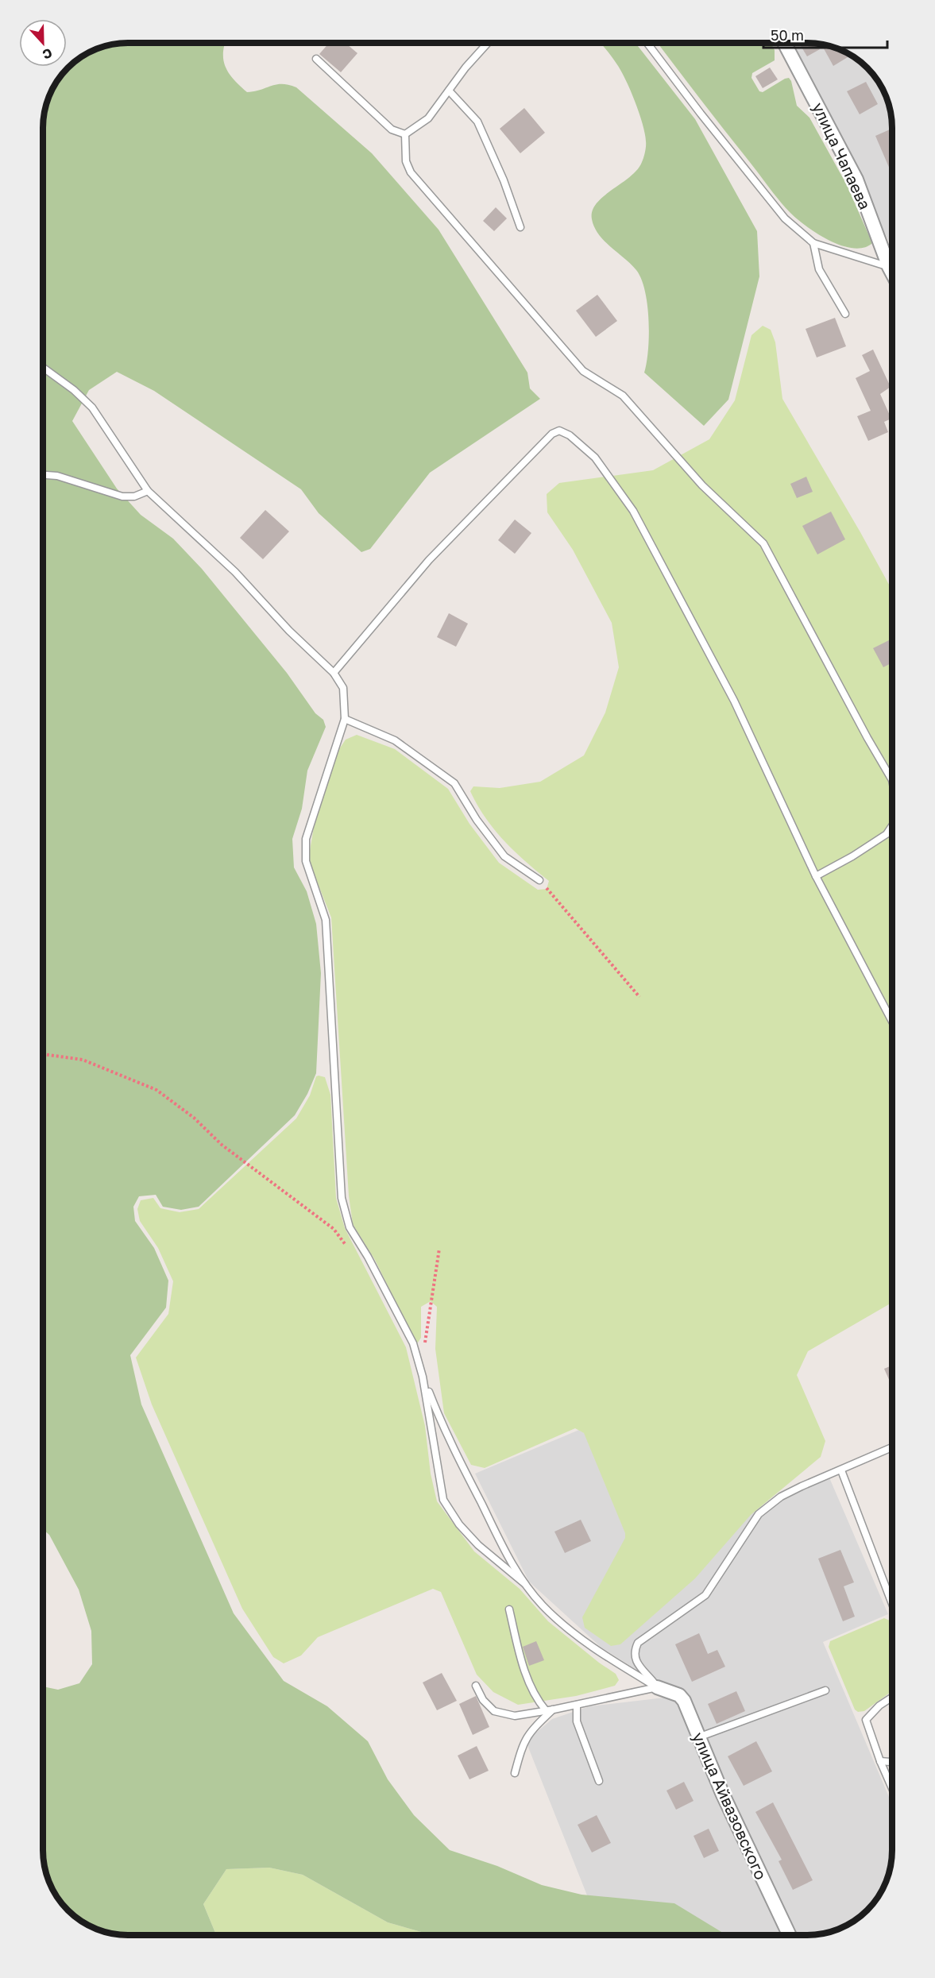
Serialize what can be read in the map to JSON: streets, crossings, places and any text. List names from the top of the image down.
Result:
{
  "streets": {
    "street": ["улица Чапаева", "улица Айвазовского"]
  },
  "scale_bar": "50 m",
  "north": "bottom"
}
